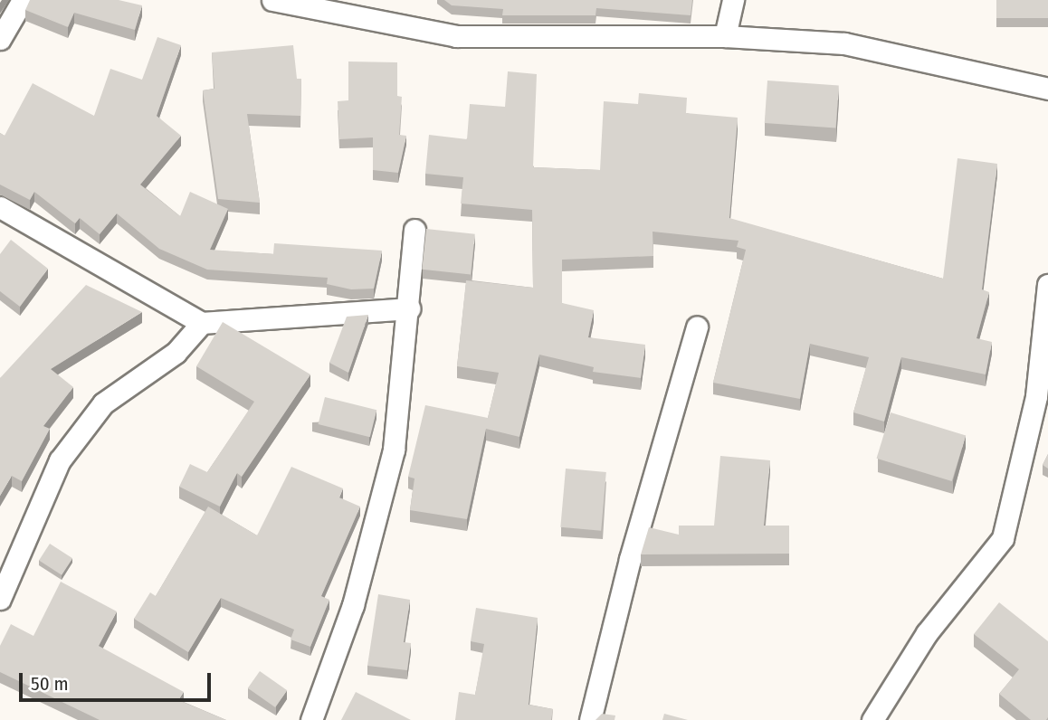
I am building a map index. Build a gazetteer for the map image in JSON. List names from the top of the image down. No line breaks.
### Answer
{"scale_bar":"50 m"}
